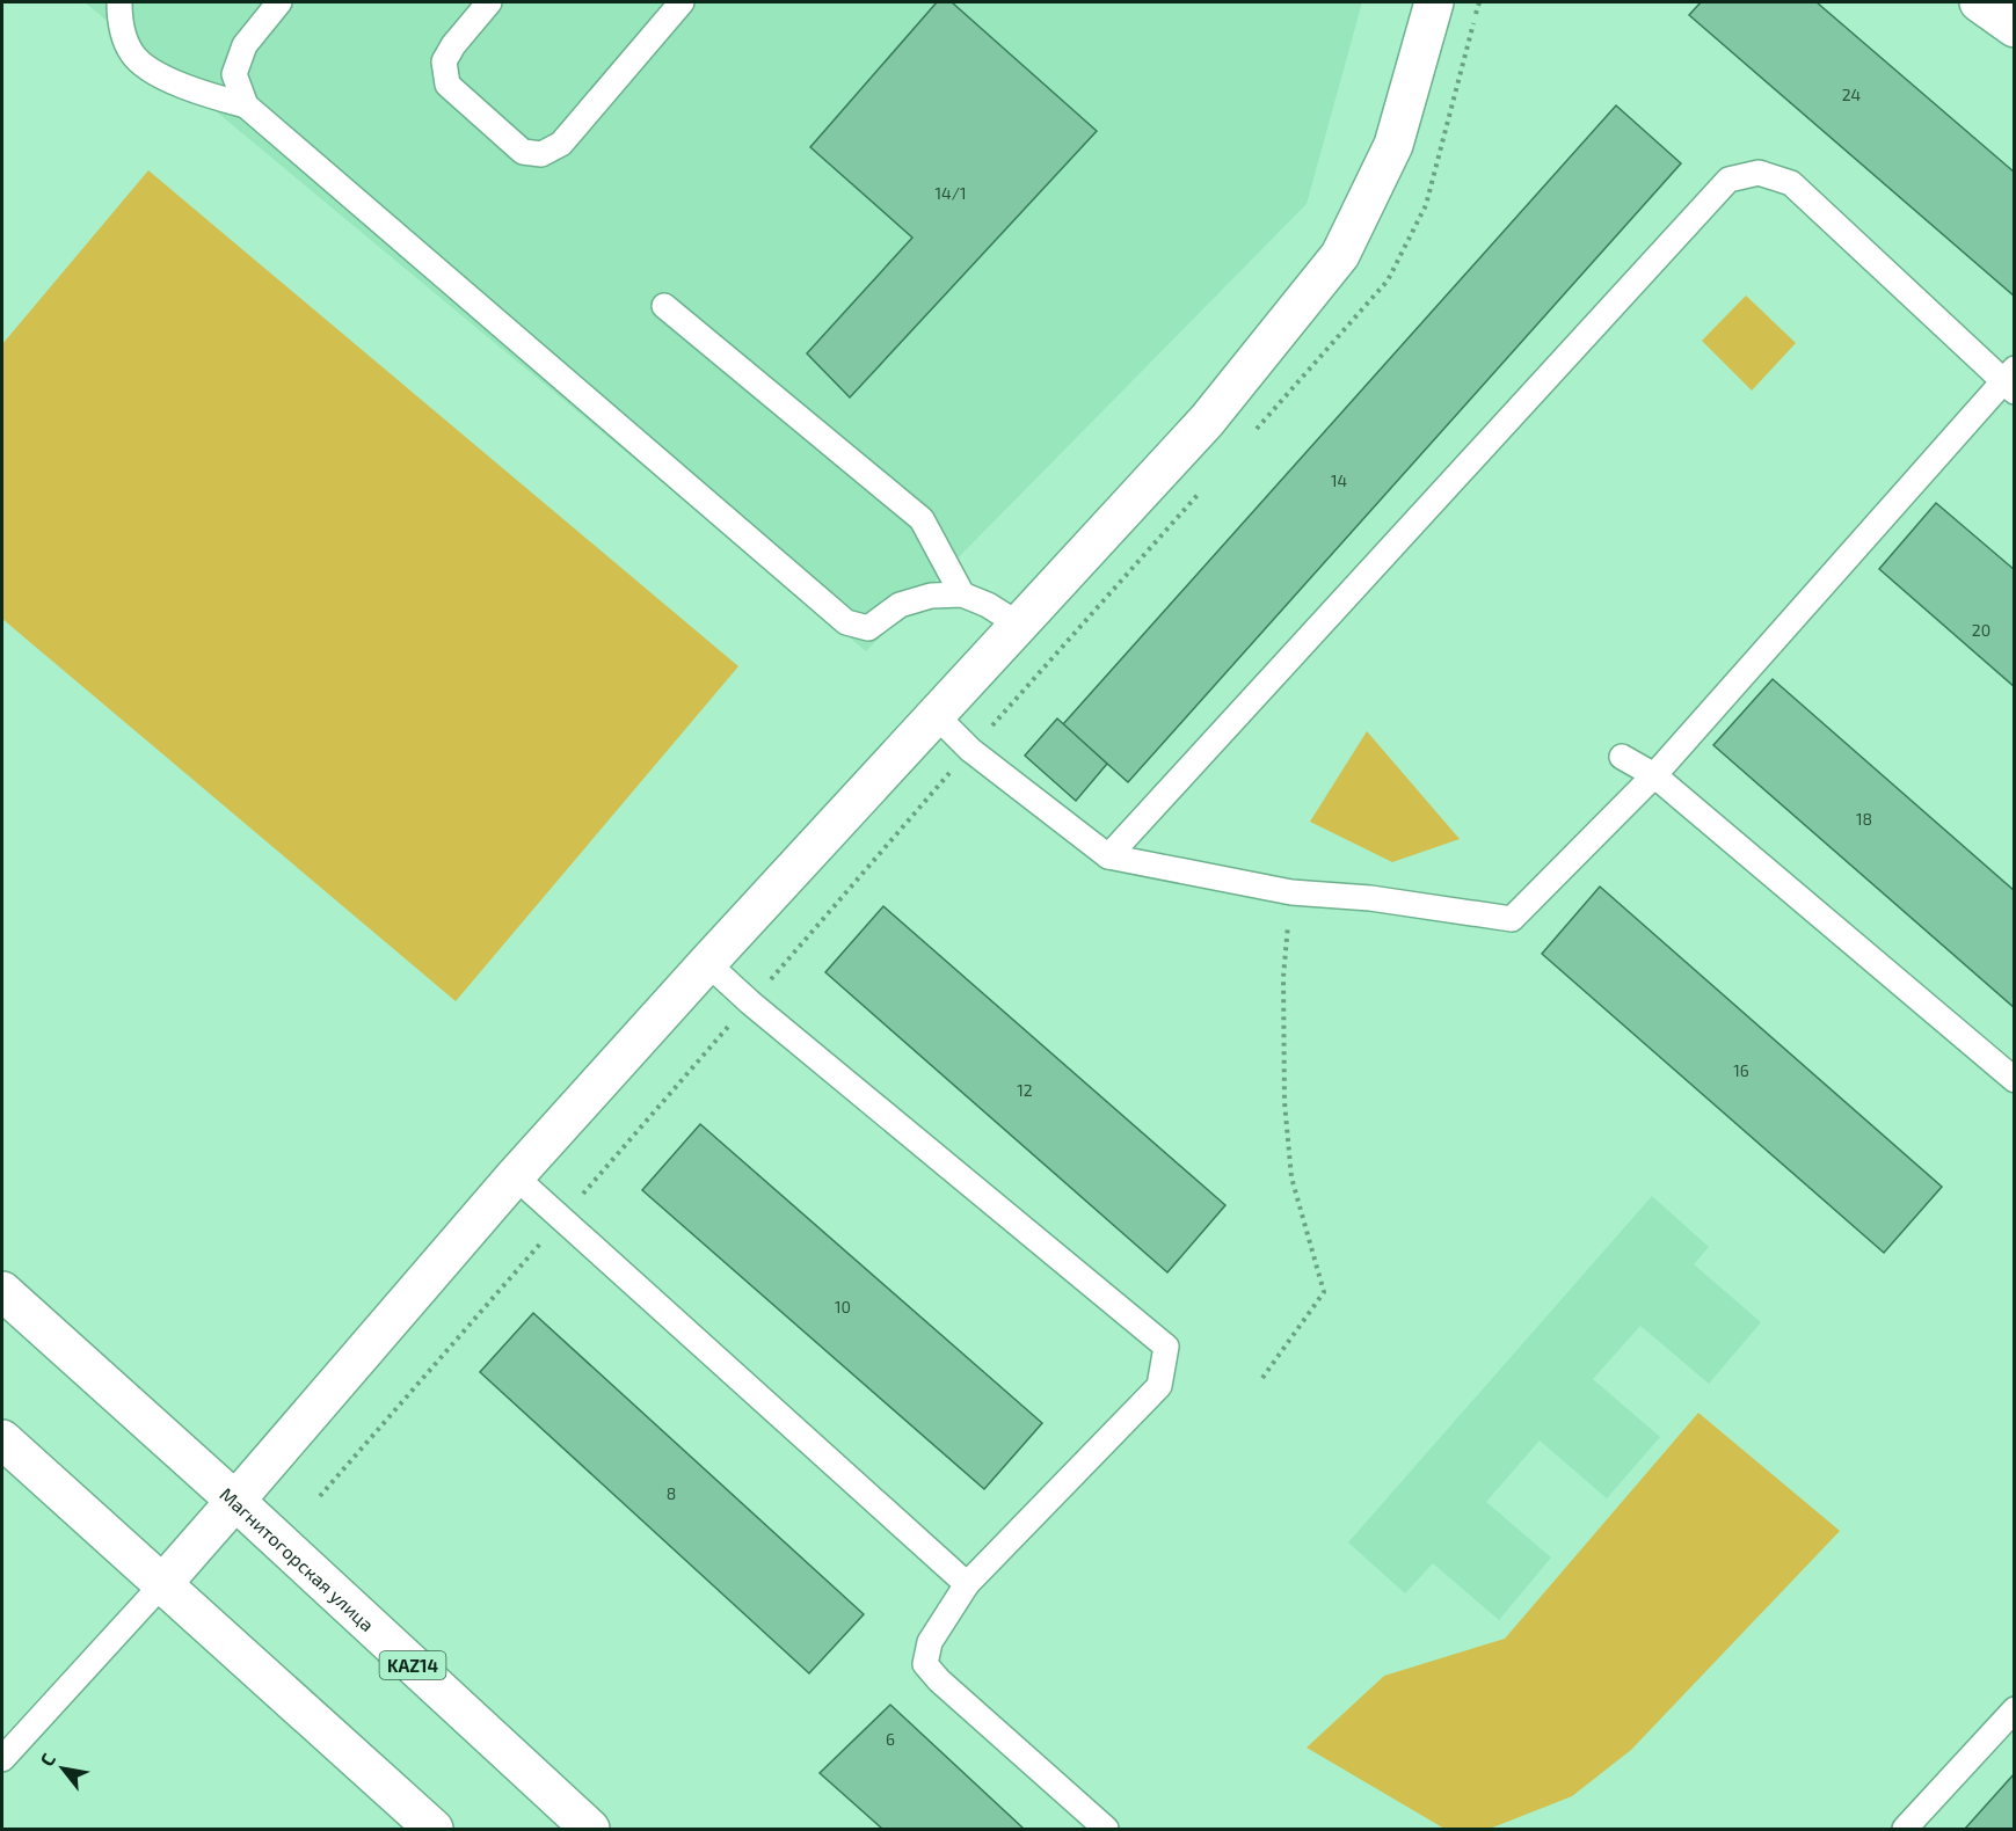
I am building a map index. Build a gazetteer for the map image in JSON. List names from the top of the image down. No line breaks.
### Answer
{"streets":{"street":["Магнитогорская улица","KAZ14"]},"house_numbers":["24","14/1","14","20","18","16","12","10","8","6"],"north":"top left"}
